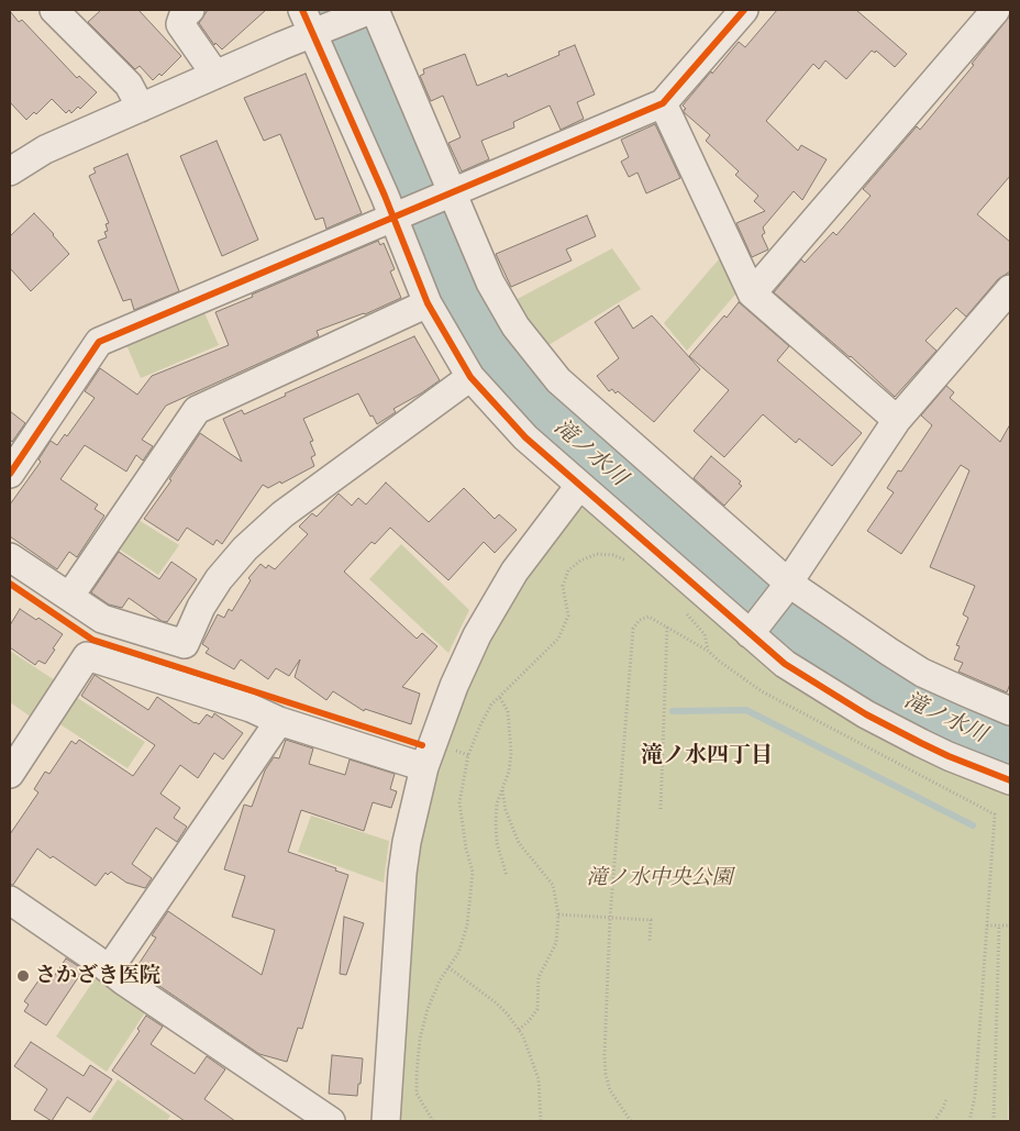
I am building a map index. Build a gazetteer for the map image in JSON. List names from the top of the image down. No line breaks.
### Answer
{"districts":["滝ノ水四丁目"],"water":["滝ノ水川"],"parks":["滝ノ水中央公園"],"places":["さかざき医院"]}
